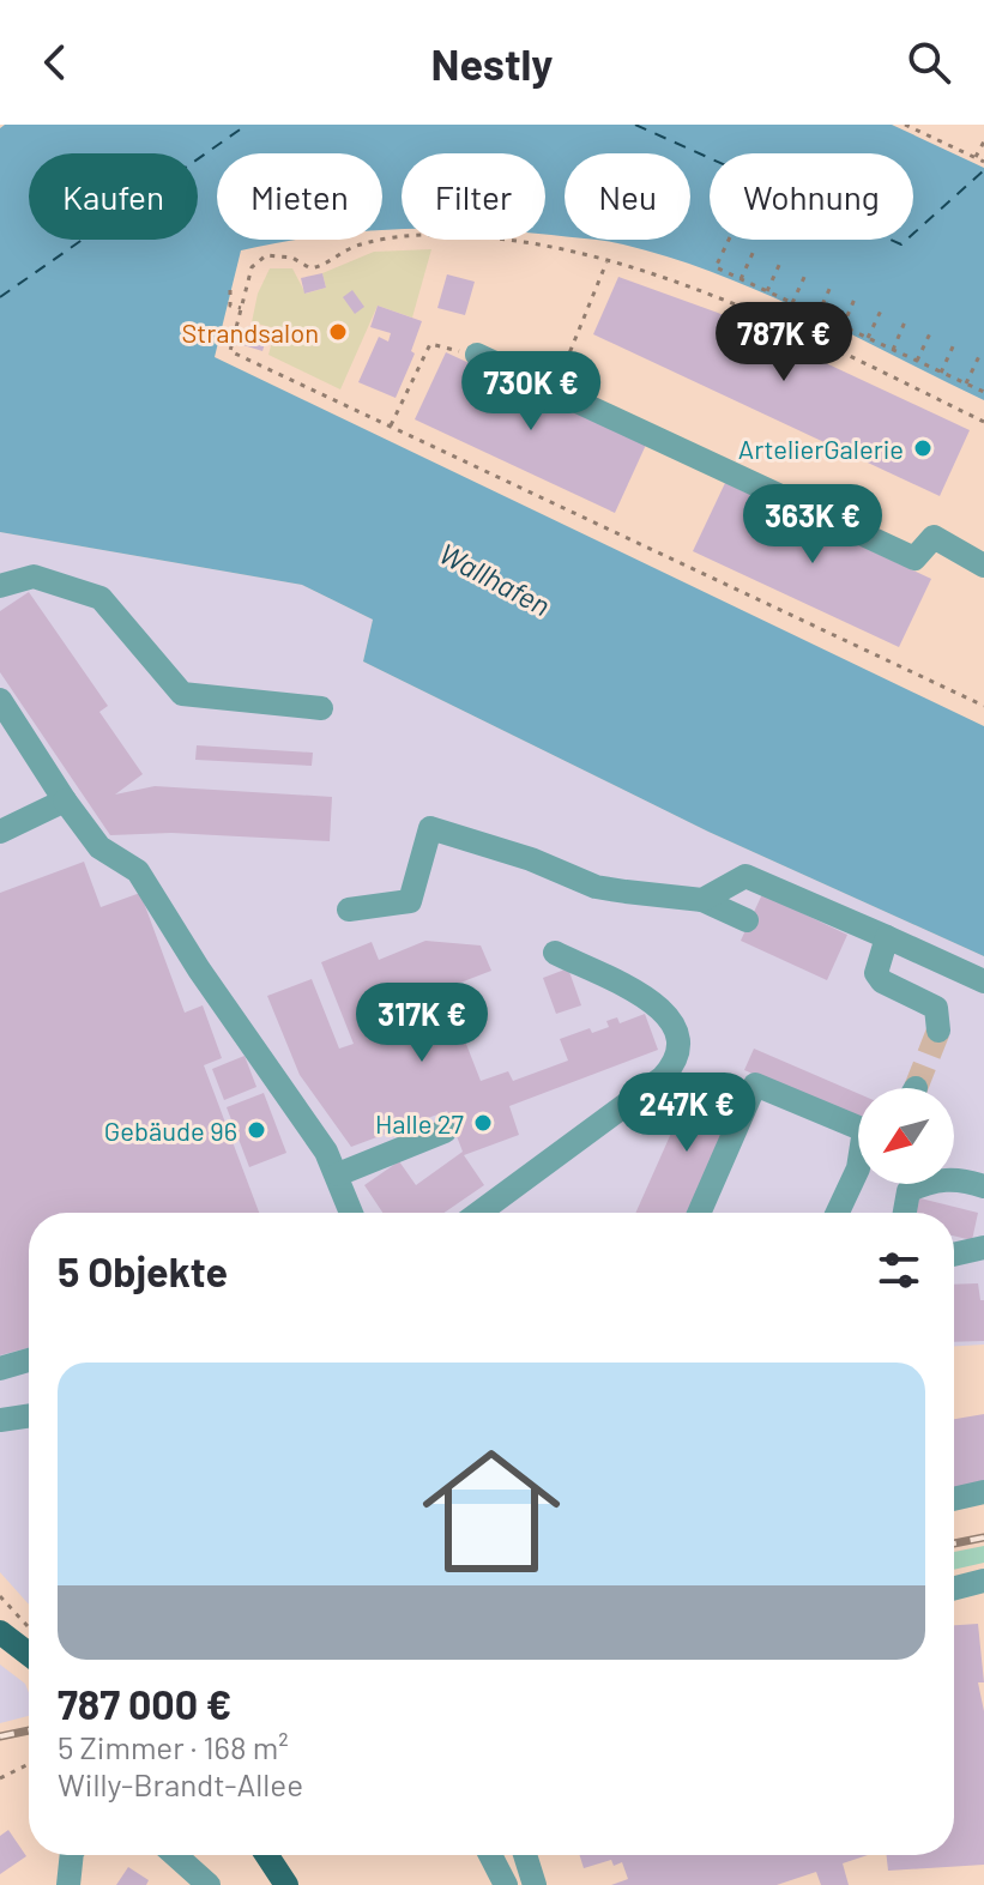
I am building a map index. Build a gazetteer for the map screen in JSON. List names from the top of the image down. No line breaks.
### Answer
{"water":["Wallhafen"],"places":["Strandsalon","ArtelierGalerie","Halle 27","Gebäude 96"],"north":"bottom left","page":{"header":"Nestly","chip":["Kaufen","Mieten","Filter","Neu","Wohnung"],"price":["787K €","730K €","363K €","317K €","247K €"],"heading":"5 Objekte","list":[{"name":"787 000 €","note":"5 Zimmer · 168 m² · Willy-Brandt-Allee"}]}}
